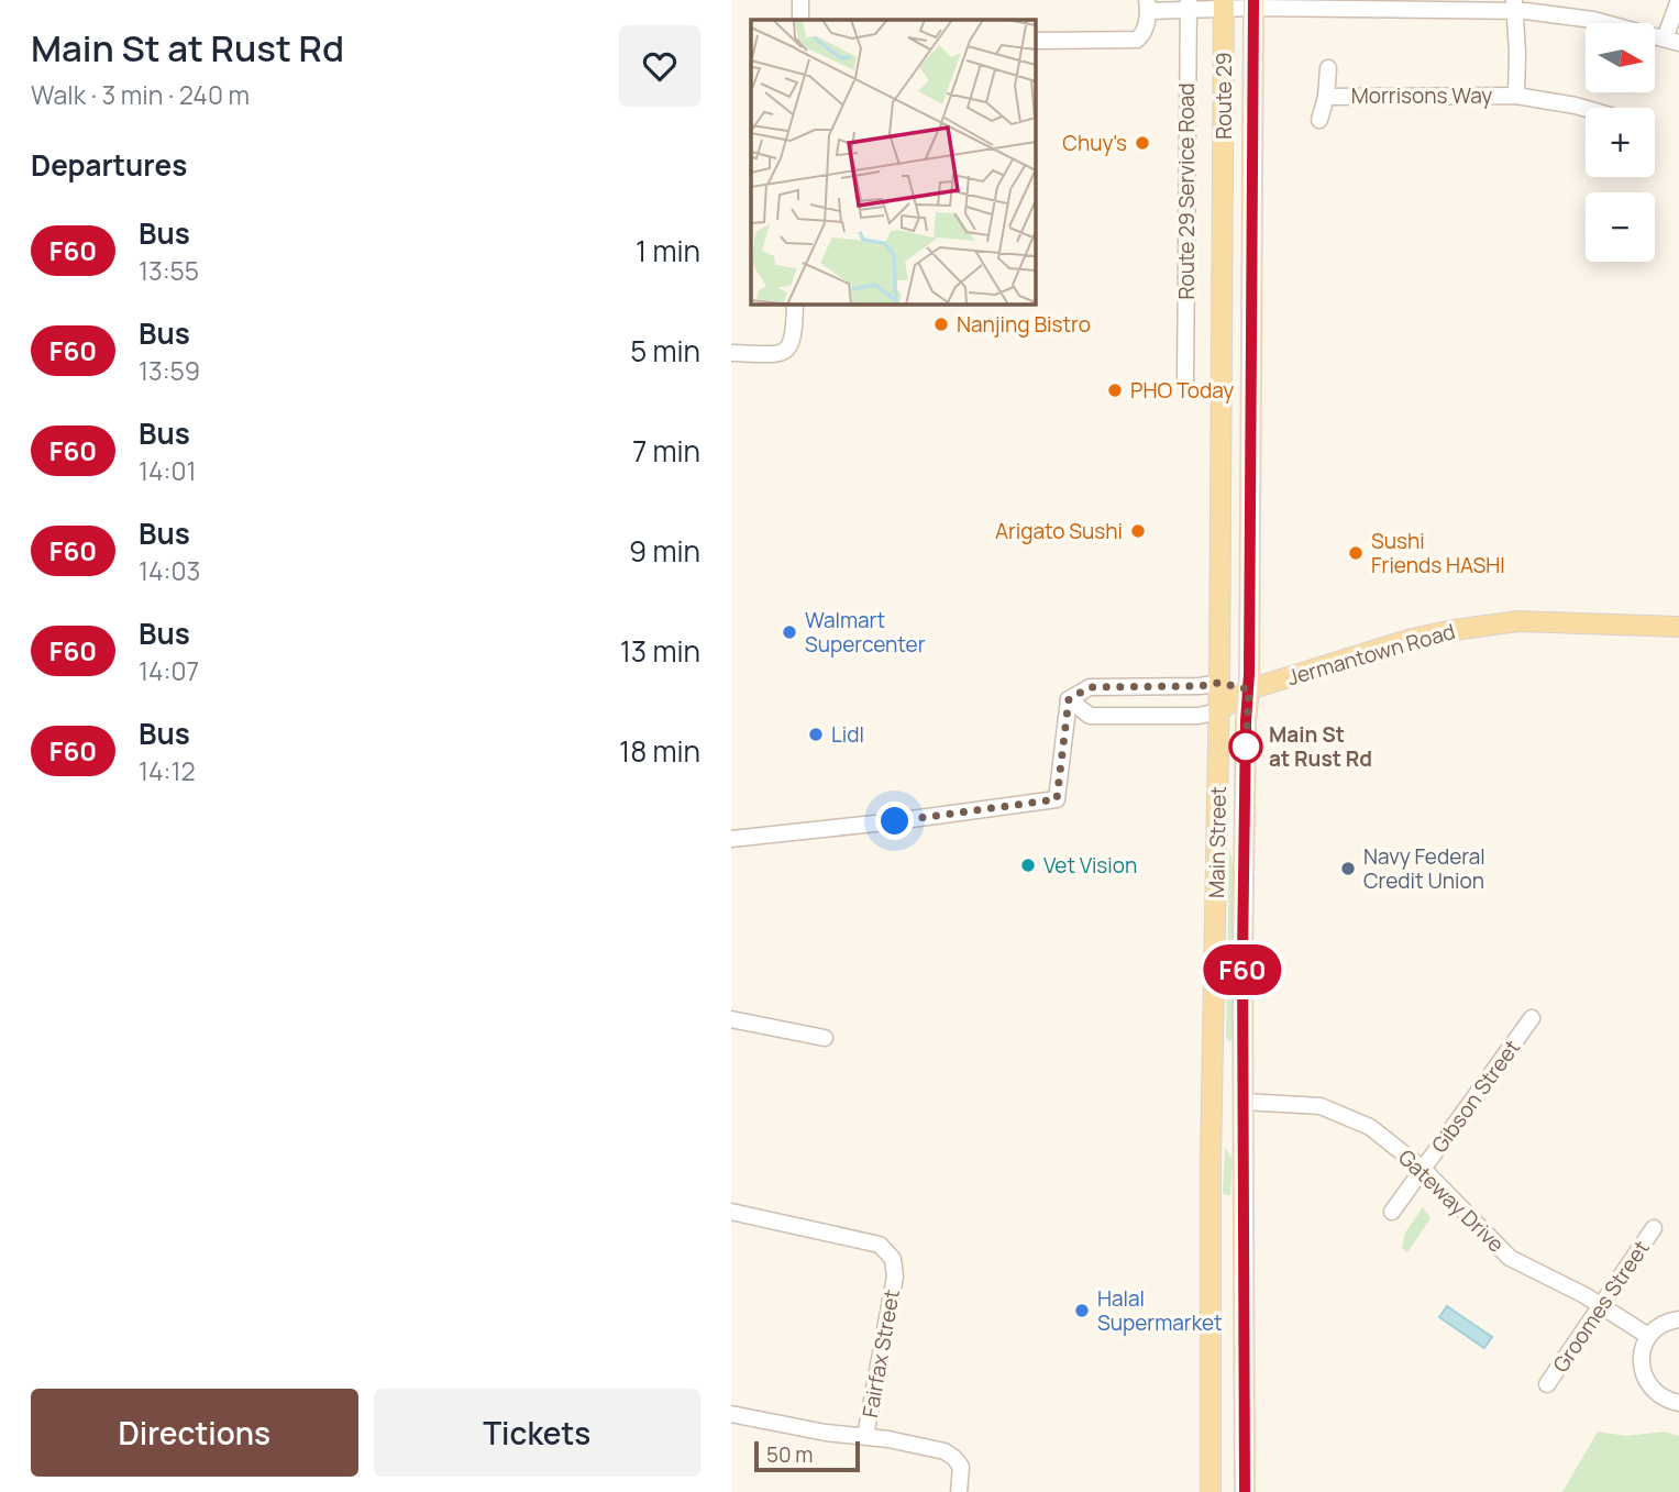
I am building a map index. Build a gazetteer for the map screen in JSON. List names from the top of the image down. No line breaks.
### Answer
{"streets":{"main road":["Route 29","Jermantown Road","Main Street"],"street":["Morrisons Way","Route 29 Service Road","Gibson Street","Gateway Drive","Groomes Street","Fairfax Street"]},"crossings":[["Route 29","Main Street"],["Jermantown Road","Main Street"],["Main Street","Gateway Drive"],["Gibson Street","Gateway Drive"],["Gateway Drive","Groomes Street"]],"places":["Chuy's","Nanjing Bistro","PHO Today","Arigato Sushi","Sushi Friends HASHI","Walmart Supercenter","Lidl","Main St at Rust Rd","Vet Vision","Navy Federal Credit Union","Halal Supermarket"],"lines":["bus line F60"],"scale_bar":"50 m","north":"right","page":{"heading":[["Main St at Rust Rd","Walk · 3 min · 240 m"],"Departures"],"on_map":"F60","map_buttons":["+","−"],"list":[{"mark":"F60","name":"Bus","note":"13:55","value":"1 min"},{"mark":"F60","name":"Bus","note":"13:59","value":"5 min"},{"mark":"F60","name":"Bus","note":"14:01","value":"7 min"},{"mark":"F60","name":"Bus","note":"14:03","value":"9 min"},{"mark":"F60","name":"Bus","note":"14:07","value":"13 min"},{"mark":"F60","name":"Bus","note":"14:12","value":"18 min"}],"buttons":["Directions","Tickets"],"scale":"50 m"}}
